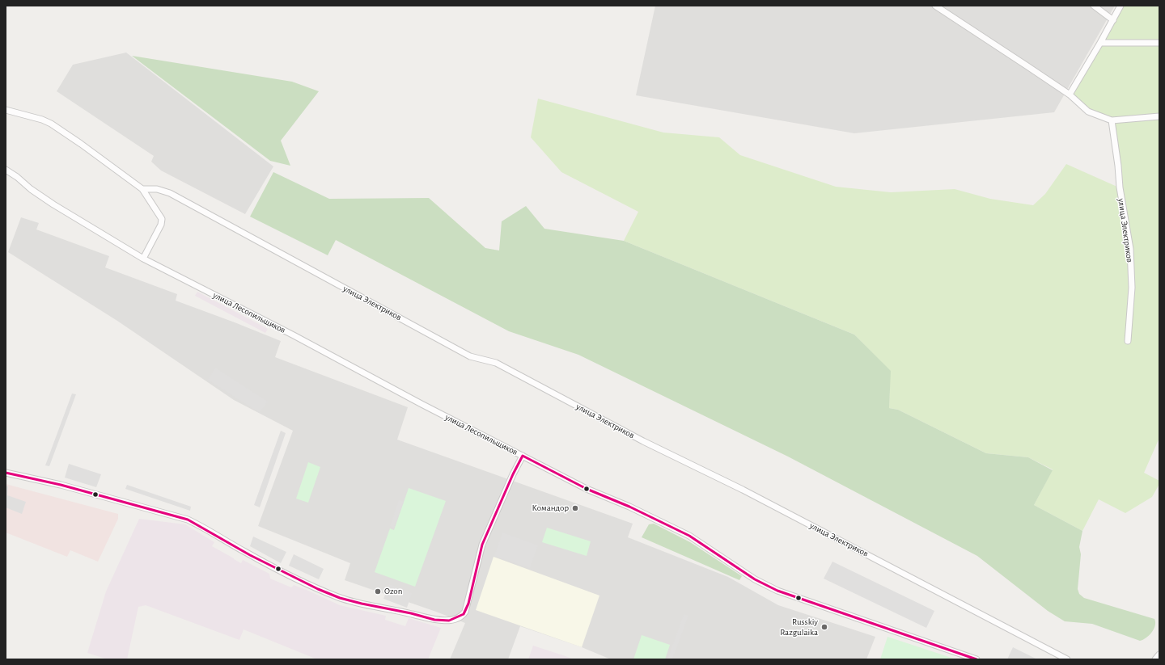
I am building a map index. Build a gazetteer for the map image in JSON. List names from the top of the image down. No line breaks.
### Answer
{"streets":{"street":["улица Электриков","улица Лесопильщиков"]},"places":["Командор","Ozon","Russkiy Razgulaika"]}
